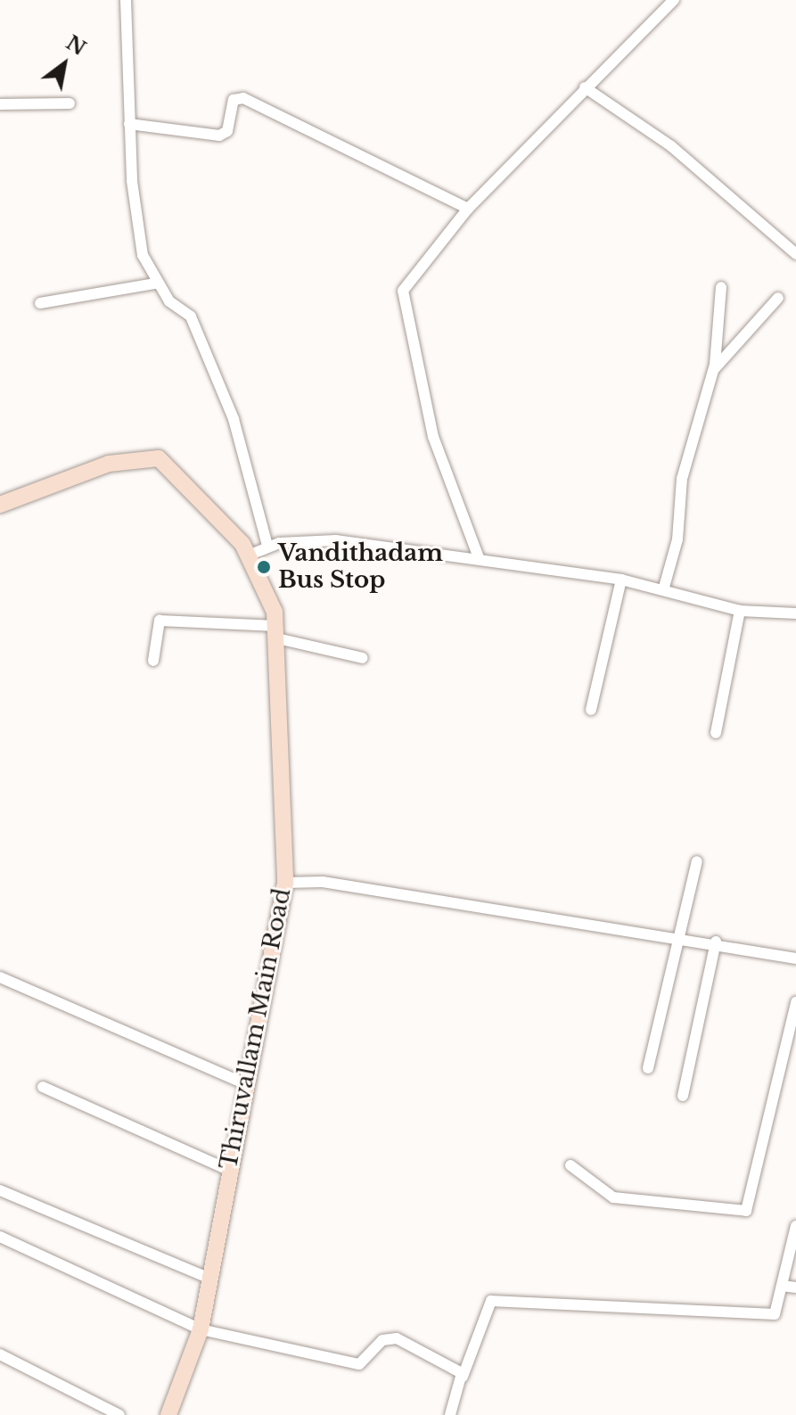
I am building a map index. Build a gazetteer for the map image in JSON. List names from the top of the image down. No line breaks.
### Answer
{"streets":{"main road":["Thiruvallam Main Road"]},"places":["Vandithadam Bus Stop"],"north":"top right"}
